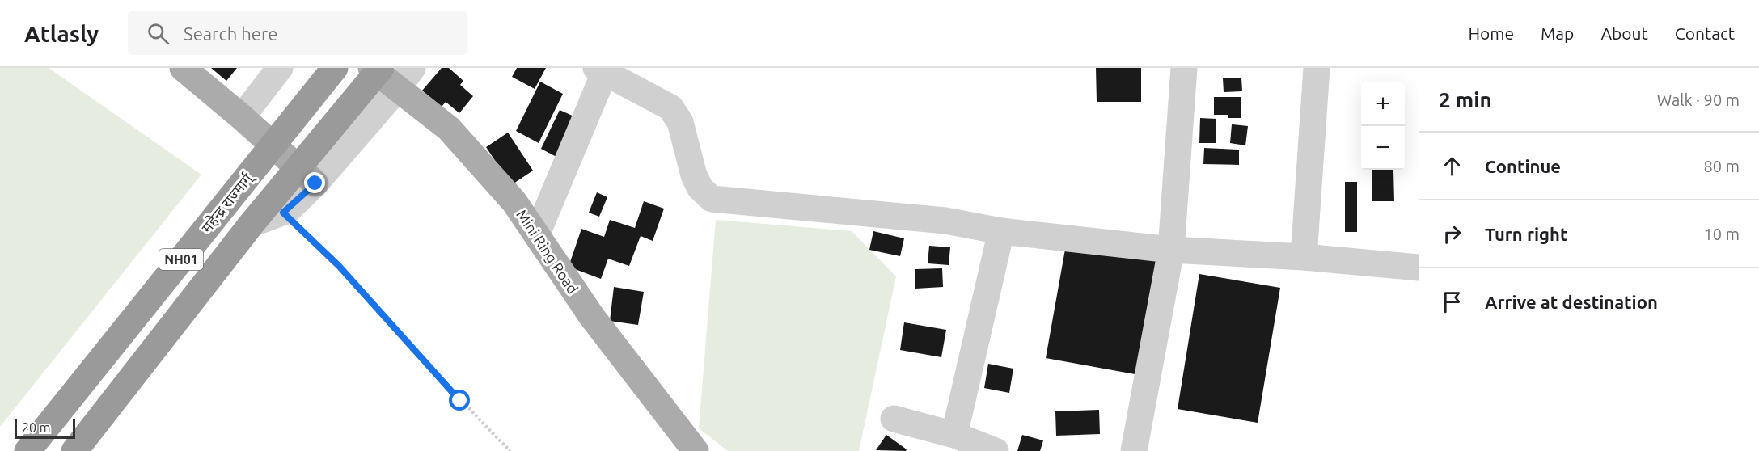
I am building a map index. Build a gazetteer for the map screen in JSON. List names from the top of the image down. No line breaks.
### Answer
{"streets":{"highway":["महेन्द्र राज्मार्ग्","NH01"],"main road":["Mini Ring Road"]},"crossings":[["Mini Ring Road","NH01"]],"scale_bar":"20 m","page":{"header":"Atlasly","search":"Search here","nav":["Home","Map","About","Contact"],"heading":["2 min","Walk · 90 m"],"map_buttons":["+","−"],"list":[["Continue","80 m"],["Turn right","10 m"],"Arrive at destination"],"scale":"20 m"}}
